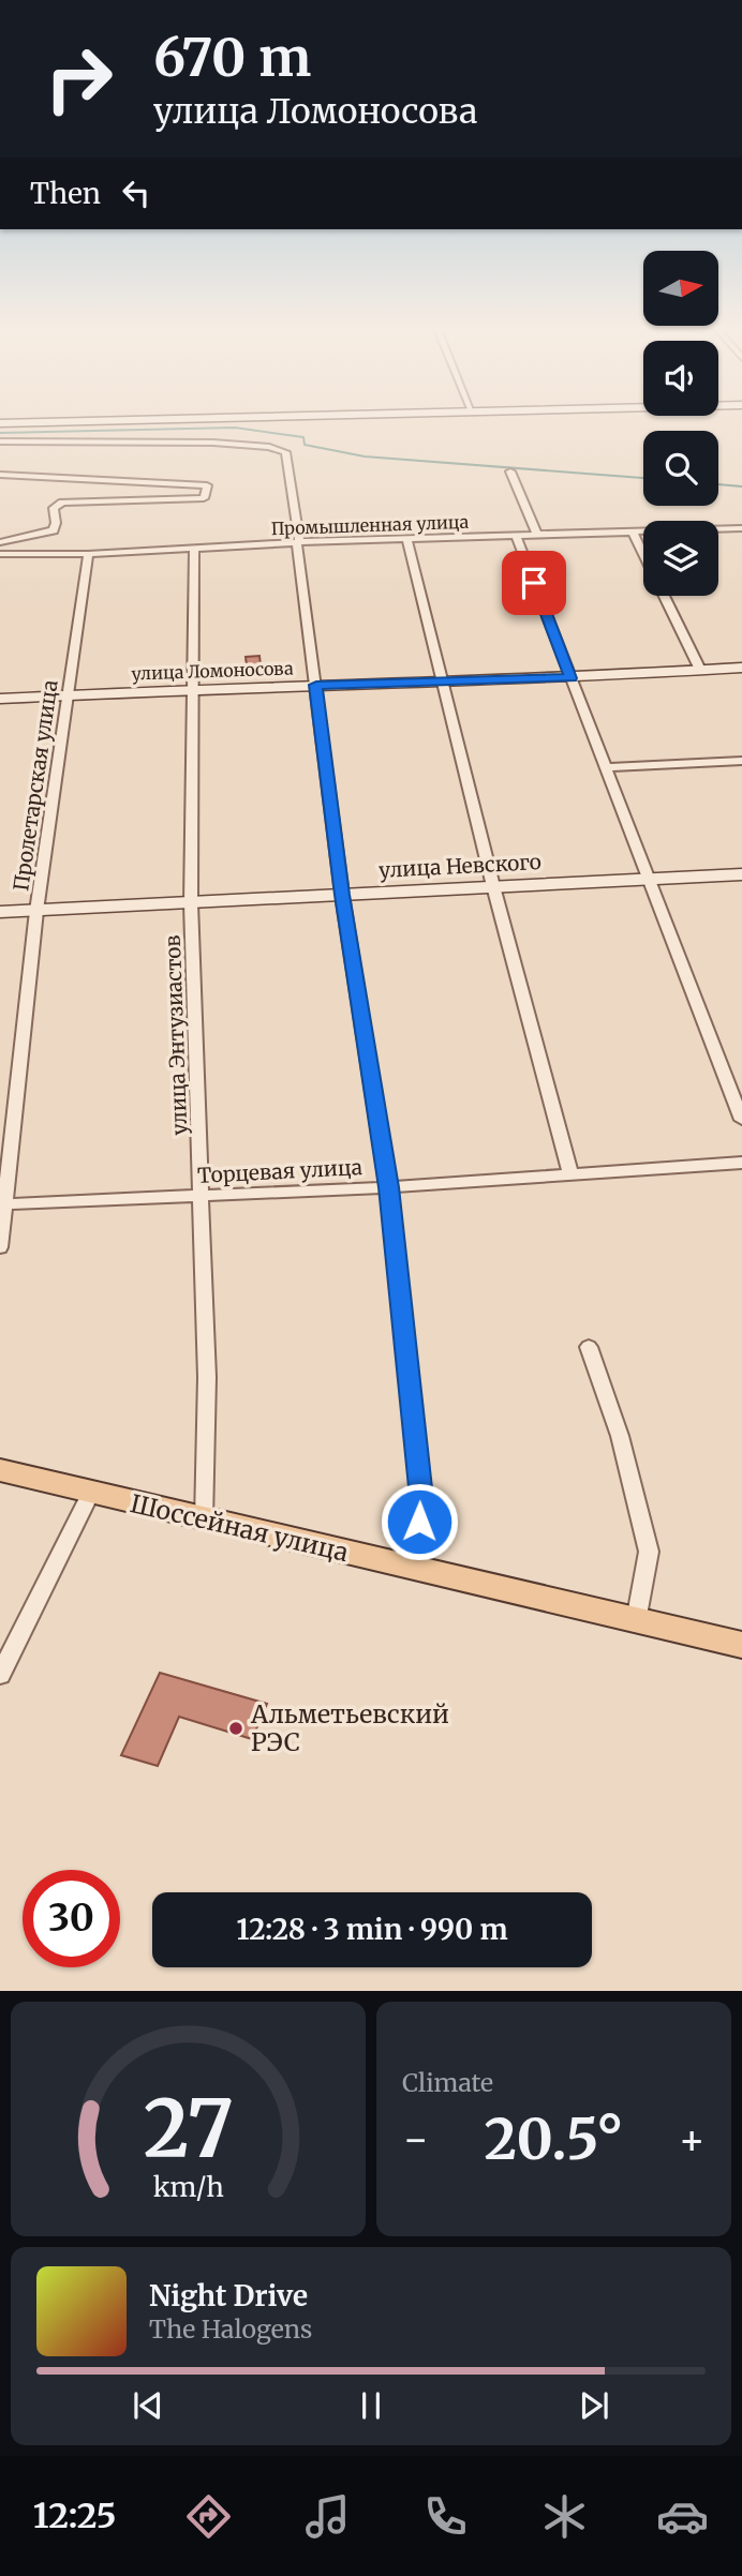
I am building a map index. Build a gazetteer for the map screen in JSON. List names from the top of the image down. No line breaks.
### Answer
{"streets":{"main road":["Шоссейная улица"],"street":["Промышленная улица","улица Ломоносова","Пролетарская улица","улица Невского","улица Энтузиастов","Торцевая улица"]},"crossings":[["Промышленная улица","Пролетарская улица"],["Промышленная улица","улица Энтузиастов"],["улица Ломоносова","Пролетарская улица"],["улица Ломоносова","улица Энтузиастов"],["Пролетарская улица","улица Невского"],["Пролетарская улица","Торцевая улица"],["улица Невского","улица Энтузиастов"],["улица Энтузиастов","Торцевая улица"],["улица Энтузиастов","Шоссейная улица"]],"places":["Альметьевский РЭС"],"north":"right","page":{"turn":["670 m","улица Ломоносова"],"then":"Then","limit":"30","trip":"12:28 · 3 min · 990 m","tile":"Climate","heat":["−","20.5°","+"],"song":["Night Drive","The Halogens"],"tabs":"12:25","gauge":["27","km/h"]}}
